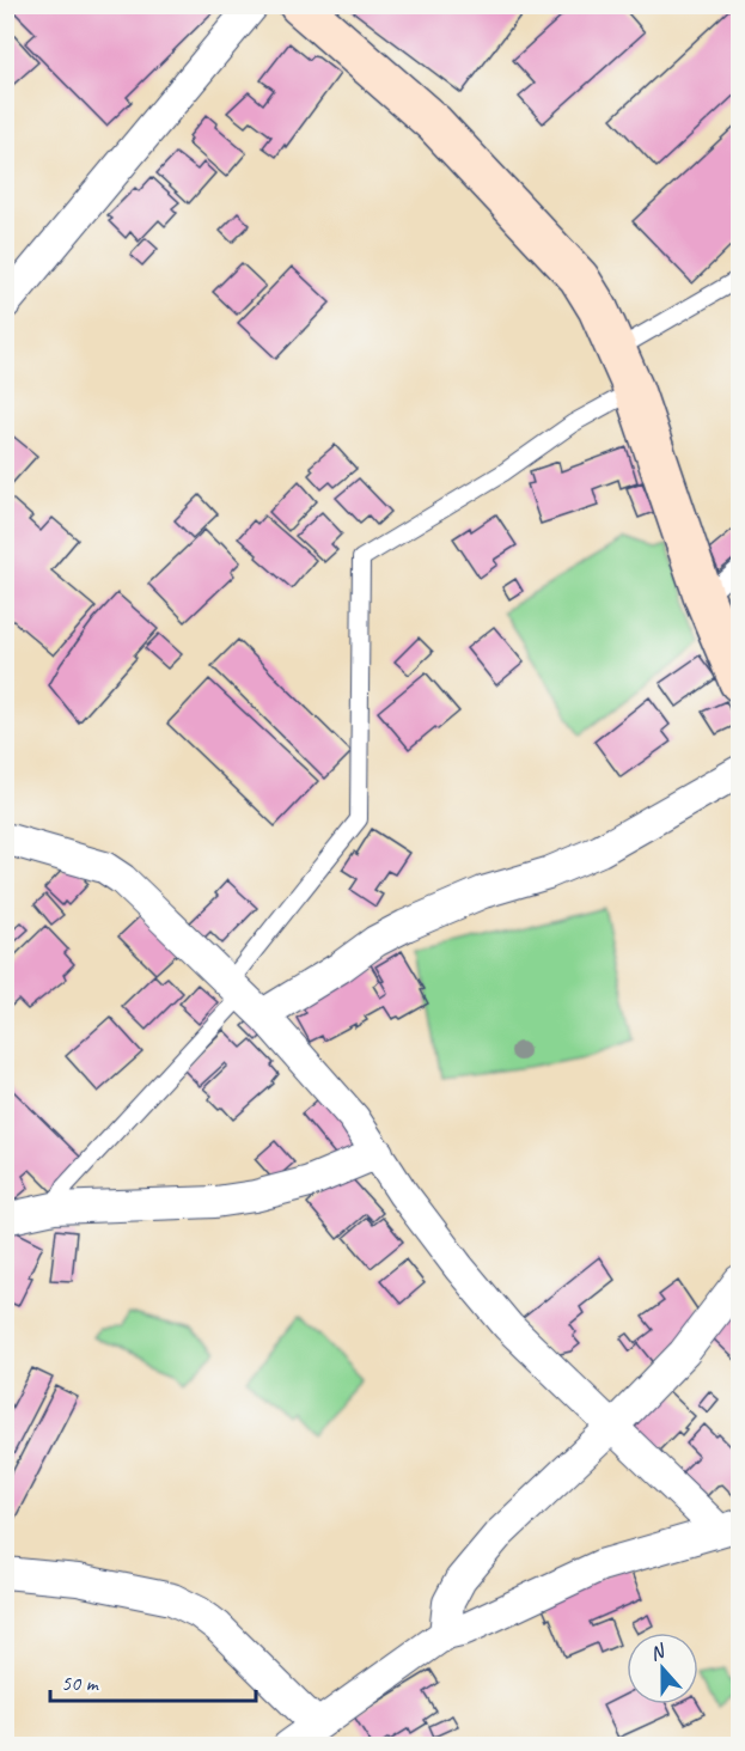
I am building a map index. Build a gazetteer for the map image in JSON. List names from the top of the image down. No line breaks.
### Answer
{"scale_bar":"50 m","north":"top"}
